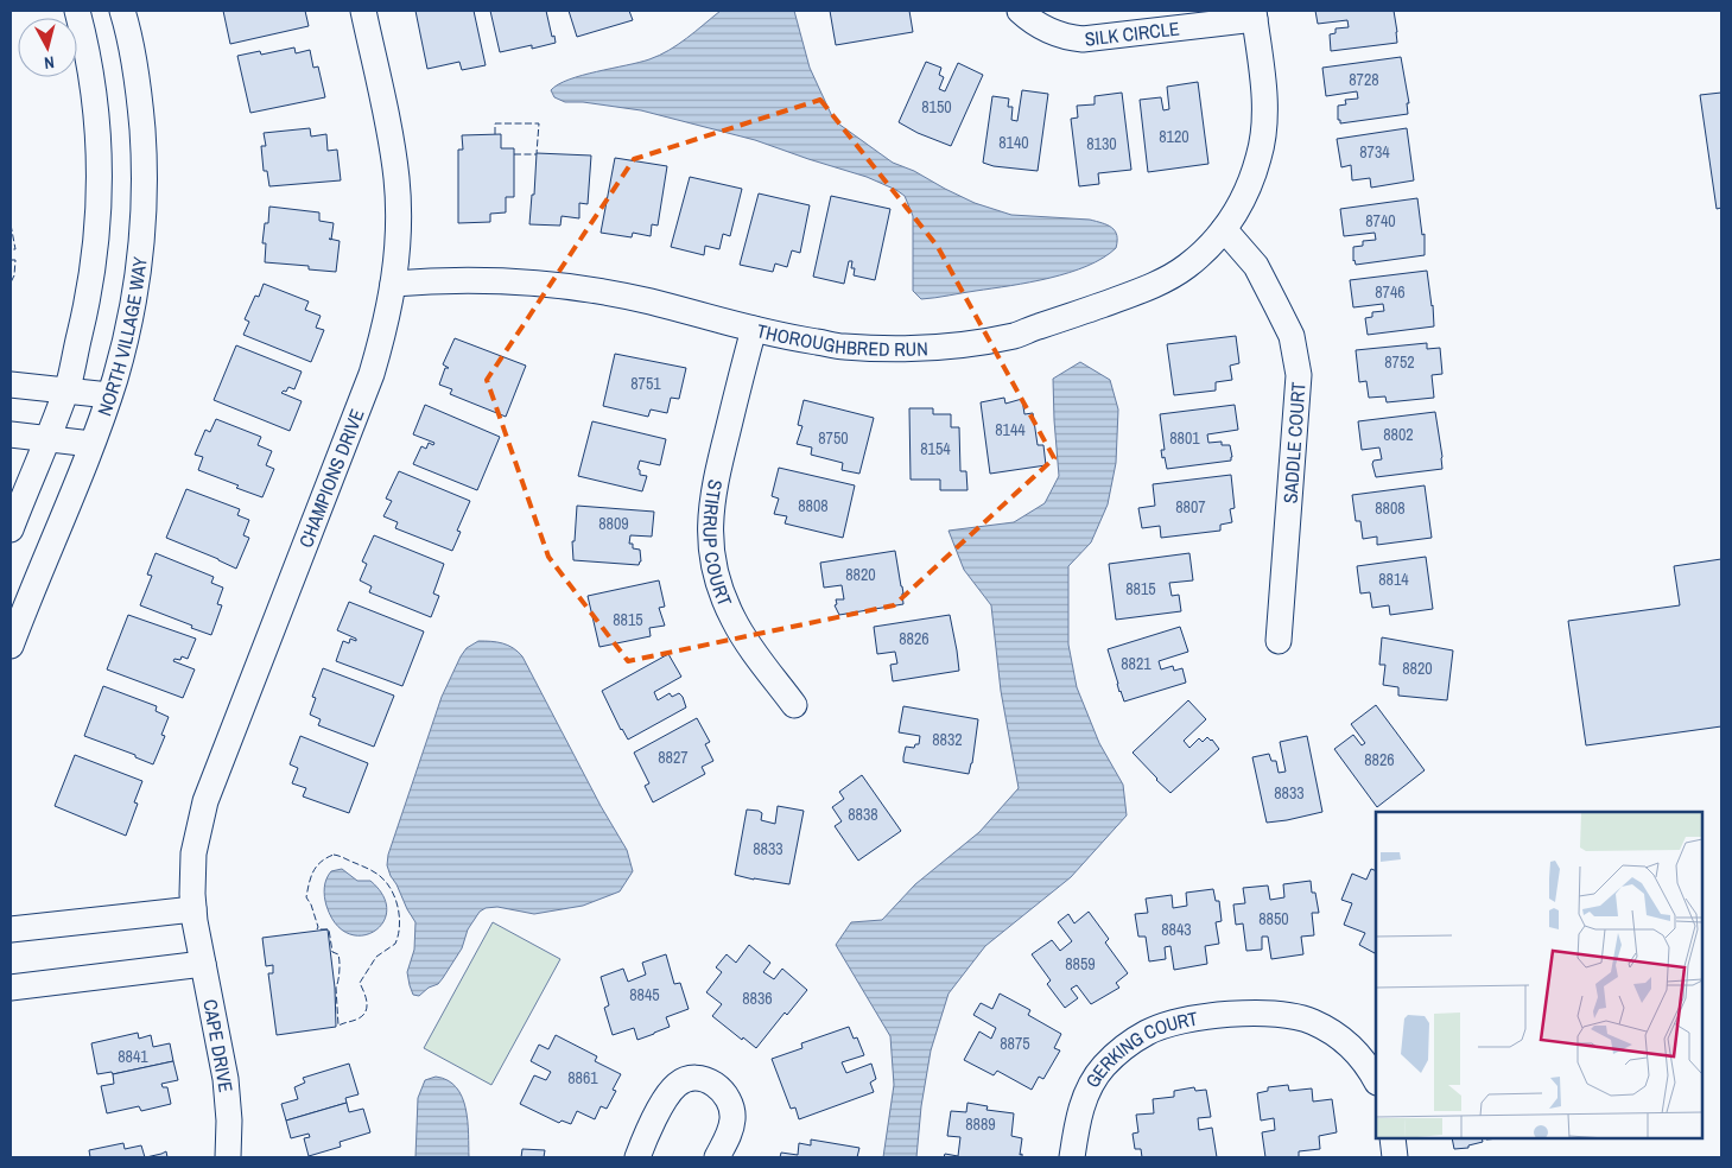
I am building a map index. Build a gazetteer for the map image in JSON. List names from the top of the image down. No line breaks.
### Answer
{"streets":{"street":["SILK CIRCLE","NORTH VILLAGE WAY","THOROUGHBRED RUN","SADDLE COURT","CHAMPIONS DRIVE","STIRRUP COURT","CAPE DRIVE","GERKING COURT"]},"crossings":[["SILK CIRCLE","THOROUGHBRED RUN"],["THOROUGHBRED RUN","SADDLE COURT"],["THOROUGHBRED RUN","CHAMPIONS DRIVE"],["THOROUGHBRED RUN","STIRRUP COURT"],["CHAMPIONS DRIVE","CAPE DRIVE"]],"house_numbers":["8728","8150","8120","8140","8130","8734","8740","8746","8752","8751","8144","8802","8750","8801","8154","8808","8807","8808","8809","8820","8814","8815","8815","8826","8821","8820","8832","8827","8826","8833","8838","8833","8850","8843","8859","8845","8836","8875","8841","8861","8889"],"north":"bottom"}
